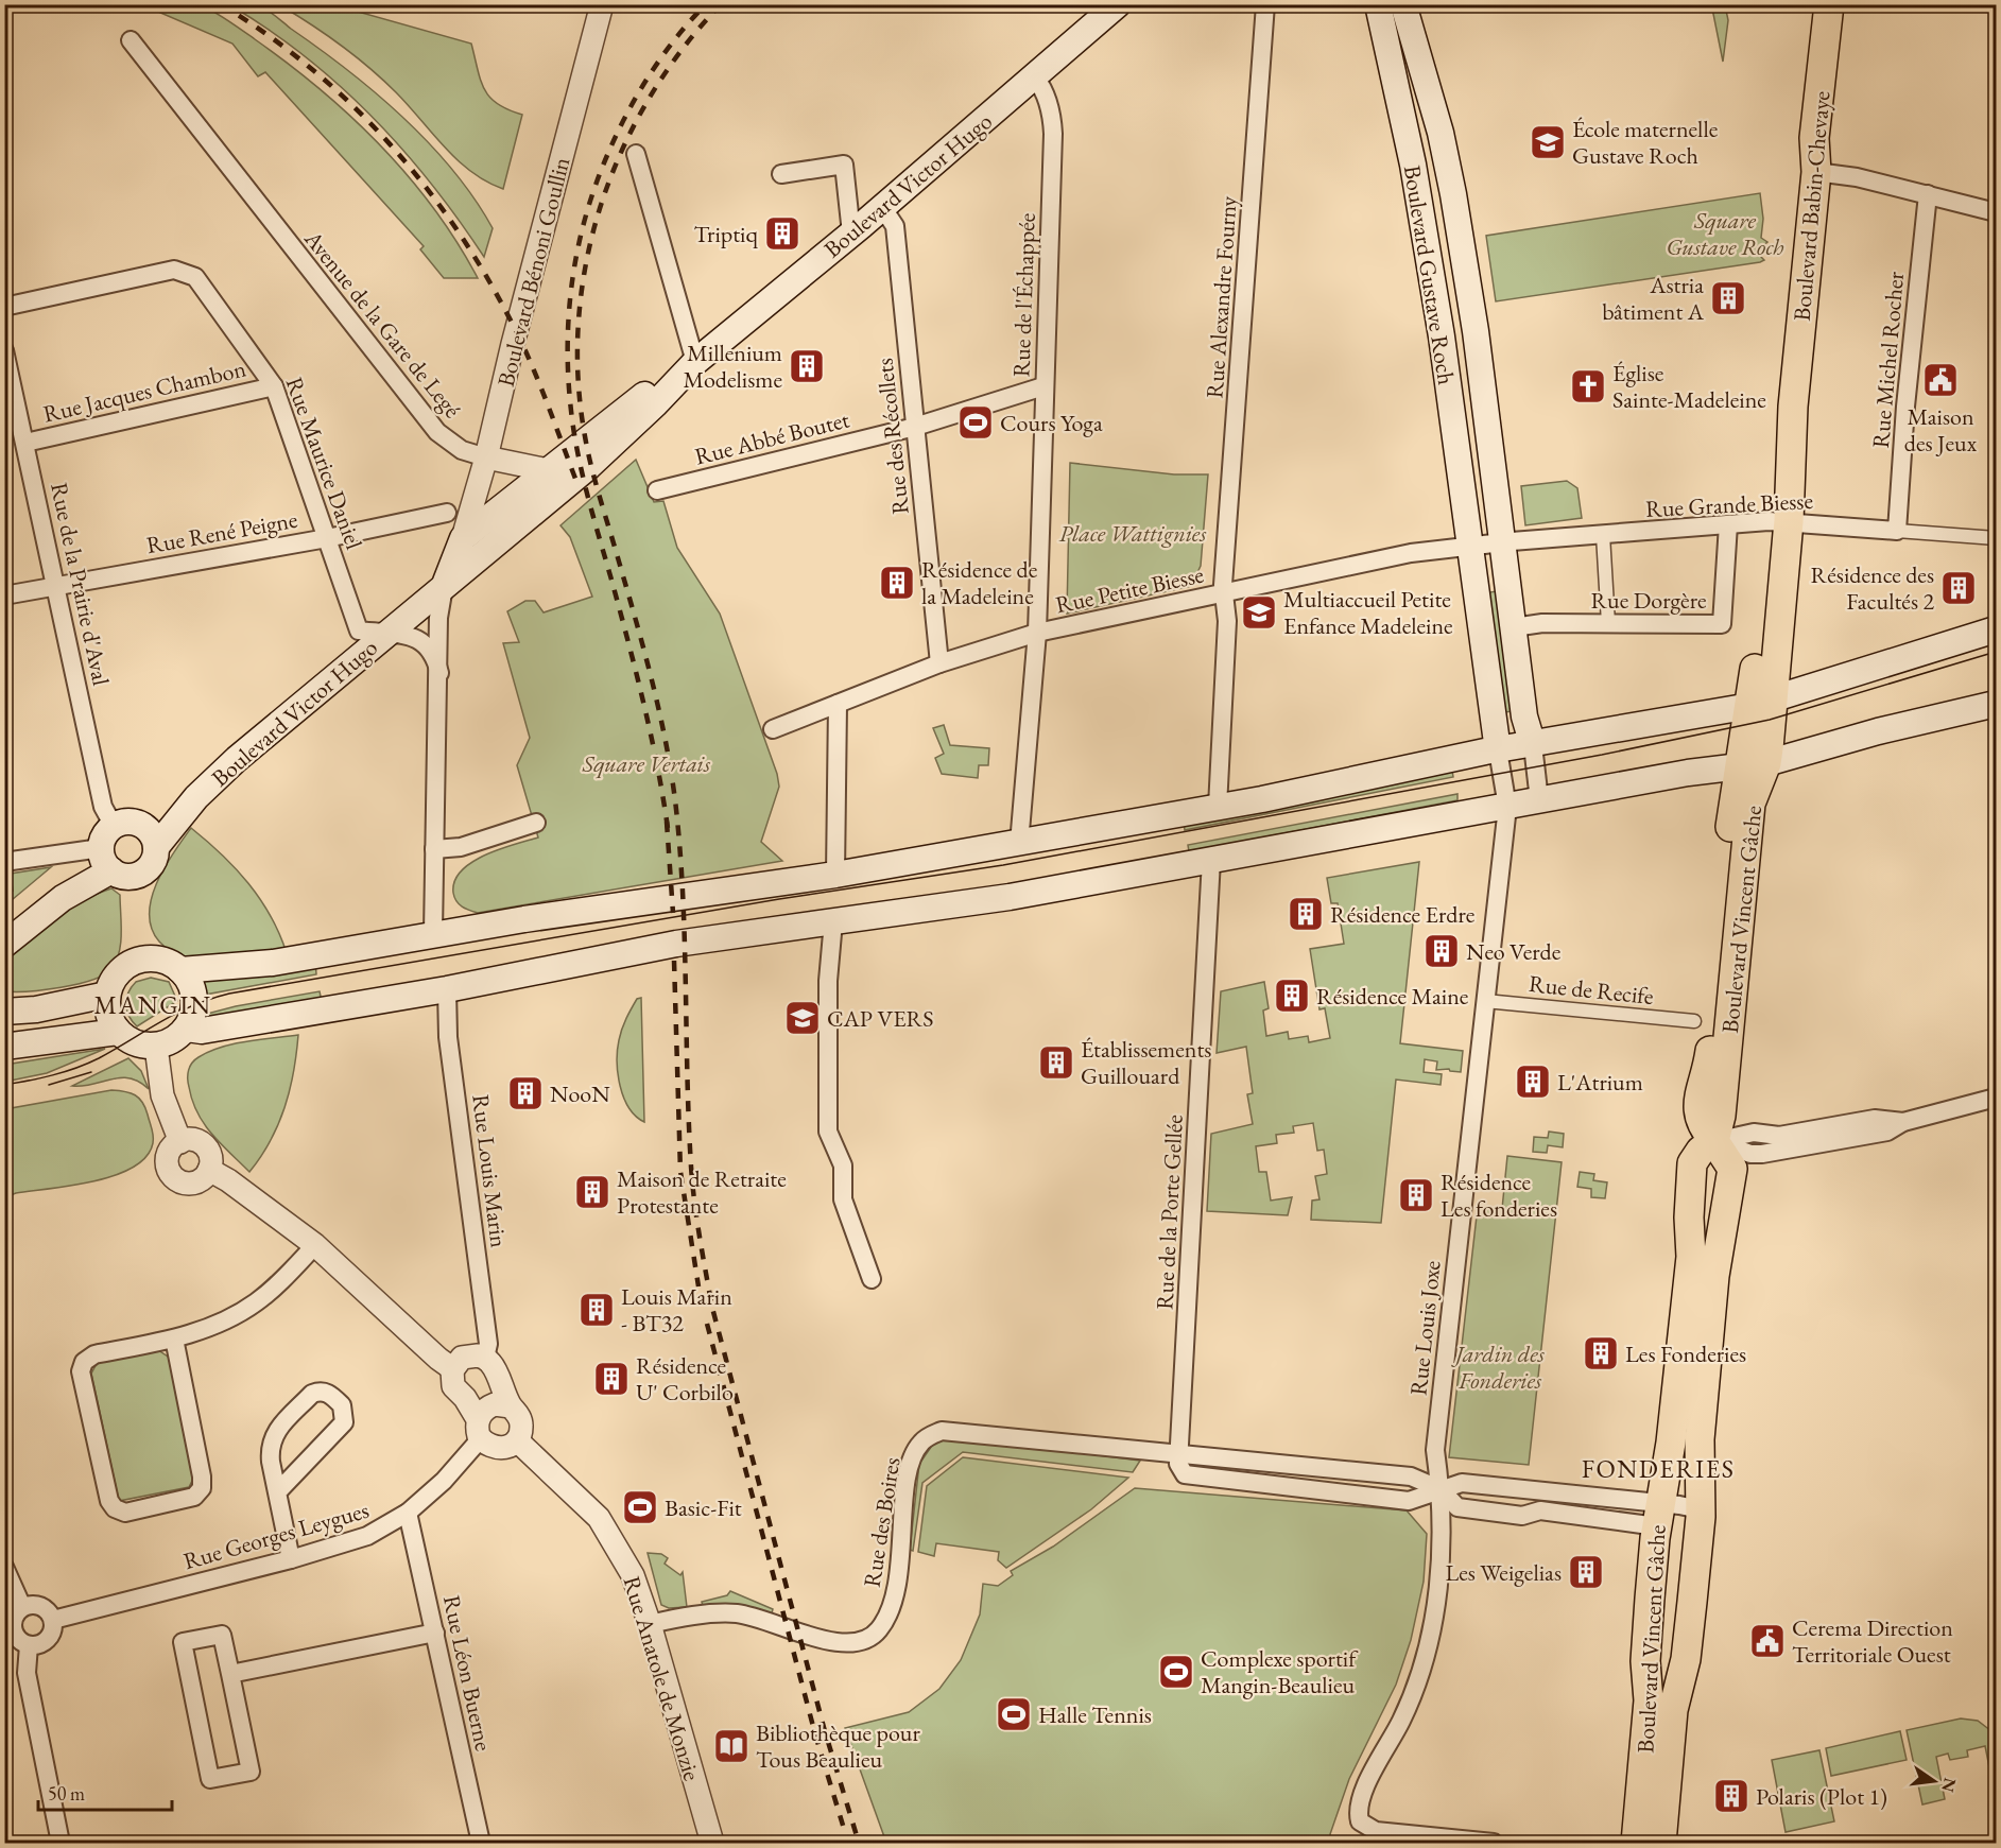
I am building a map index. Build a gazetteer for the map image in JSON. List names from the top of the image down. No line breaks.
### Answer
{"streets":{"main road":["Boulevard Victor Hugo","Boulevard Babin-Chevaye","Boulevard Gustave Roch","Boulevard Vincent Gâche"],"street":["Boulevard Bénoni Goullin","Rue de l'Échappée","Rue Alexandre Fourny","Avenue de la Gare de Legé","Rue Michel Rocher","Rue Jacques Chambon","Rue des Récollets","Rue Abbé Boutet","Rue Maurice Daniel","Rue Grande Biesse","Rue René Peigne","Rue de la Prairie d'Aval","Rue Petite Biesse","Rue Dorgère","Rue de Recife","Rue Louis Marin","Rue de la Porte Gellée","Rue Louis Joxe","Rue des Boires","Rue Georges Leygues","Rue Léon Buerne","Rue Anatole de Monzie"]},"crossings":[["Boulevard Victor Hugo","Boulevard Bénoni Goullin"],["Boulevard Victor Hugo","Rue de l'Échappée"],["Boulevard Victor Hugo","Rue des Récollets"],["Boulevard Victor Hugo","Rue Maurice Daniel"],["Boulevard Victor Hugo","Rue de la Prairie d'Aval"],["Boulevard Babin-Chevaye","Rue Grande Biesse"],["Boulevard Babin-Chevaye","Boulevard Vincent Gâche"],["Boulevard Bénoni Goullin","Avenue de la Gare de Legé"],["Boulevard Gustave Roch","Rue Grande Biesse"],["Boulevard Gustave Roch","Rue Petite Biesse"],["Boulevard Gustave Roch","Rue Dorgère"],["Boulevard Gustave Roch","Rue Louis Joxe"],["Rue de l'Échappée","Rue Abbé Boutet"],["Rue de l'Échappée","Rue Petite Biesse"],["Rue Alexandre Fourny","Rue Petite Biesse"],["Rue Michel Rocher","Rue Grande Biesse"],["Rue Jacques Chambon","Rue Maurice Daniel"],["Rue Jacques Chambon","Rue de la Prairie d'Aval"],["Rue des Récollets","Rue Abbé Boutet"],["Rue des Récollets","Rue Petite Biesse"],["Rue Maurice Daniel","Rue René Peigne"],["Rue Grande Biesse","Rue Dorgère"],["Rue René Peigne","Rue de la Prairie d'Aval"],["Rue de Recife","Rue Louis Joxe"],["Rue de la Porte Gellée","Rue des Boires"],["Rue des Boires","Rue Anatole de Monzie"],["Rue Georges Leygues","Rue Léon Buerne"],["Rue Georges Leygues","Rue Anatole de Monzie"]],"districts":["MANGIN","FONDERIES"],"parks":["Square Gustave Roch","Place Wattignies","Square Vertais","Jardin des Fonderies"],"places":{"school or university":["École maternelle Gustave Roch","Multiaccueil Petite Enfance Madeleine","CAP VERS"],"building":["Triptiq","Astria bâtiment A","Millenium Modelisme","Résidence de la Madeleine","Résidence des Facultés 2","Résidence Erdre","Neo Verde","Résidence Maine","Établissements Guillouard","L'Atrium","NooN","Maison de Retraite Protestante","Résidence Les fonderies","Louis Marin - BT32","Les Fonderies","Résidence U' Corbilo","Les Weigelias","Polaris (Plot 1)"],"public building":["Maison des Jeux","Cerema Direction Territoriale Ouest"],"church":["Église Sainte-Madeleine"],"sports":["Cours Yoga","Basic-Fit","Complexe sportif Mangin-Beaulieu","Halle Tennis"],"library":["Bibliothèque pour Tous Beaulieu"]},"scale_bar":"50 m","north":"right"}
